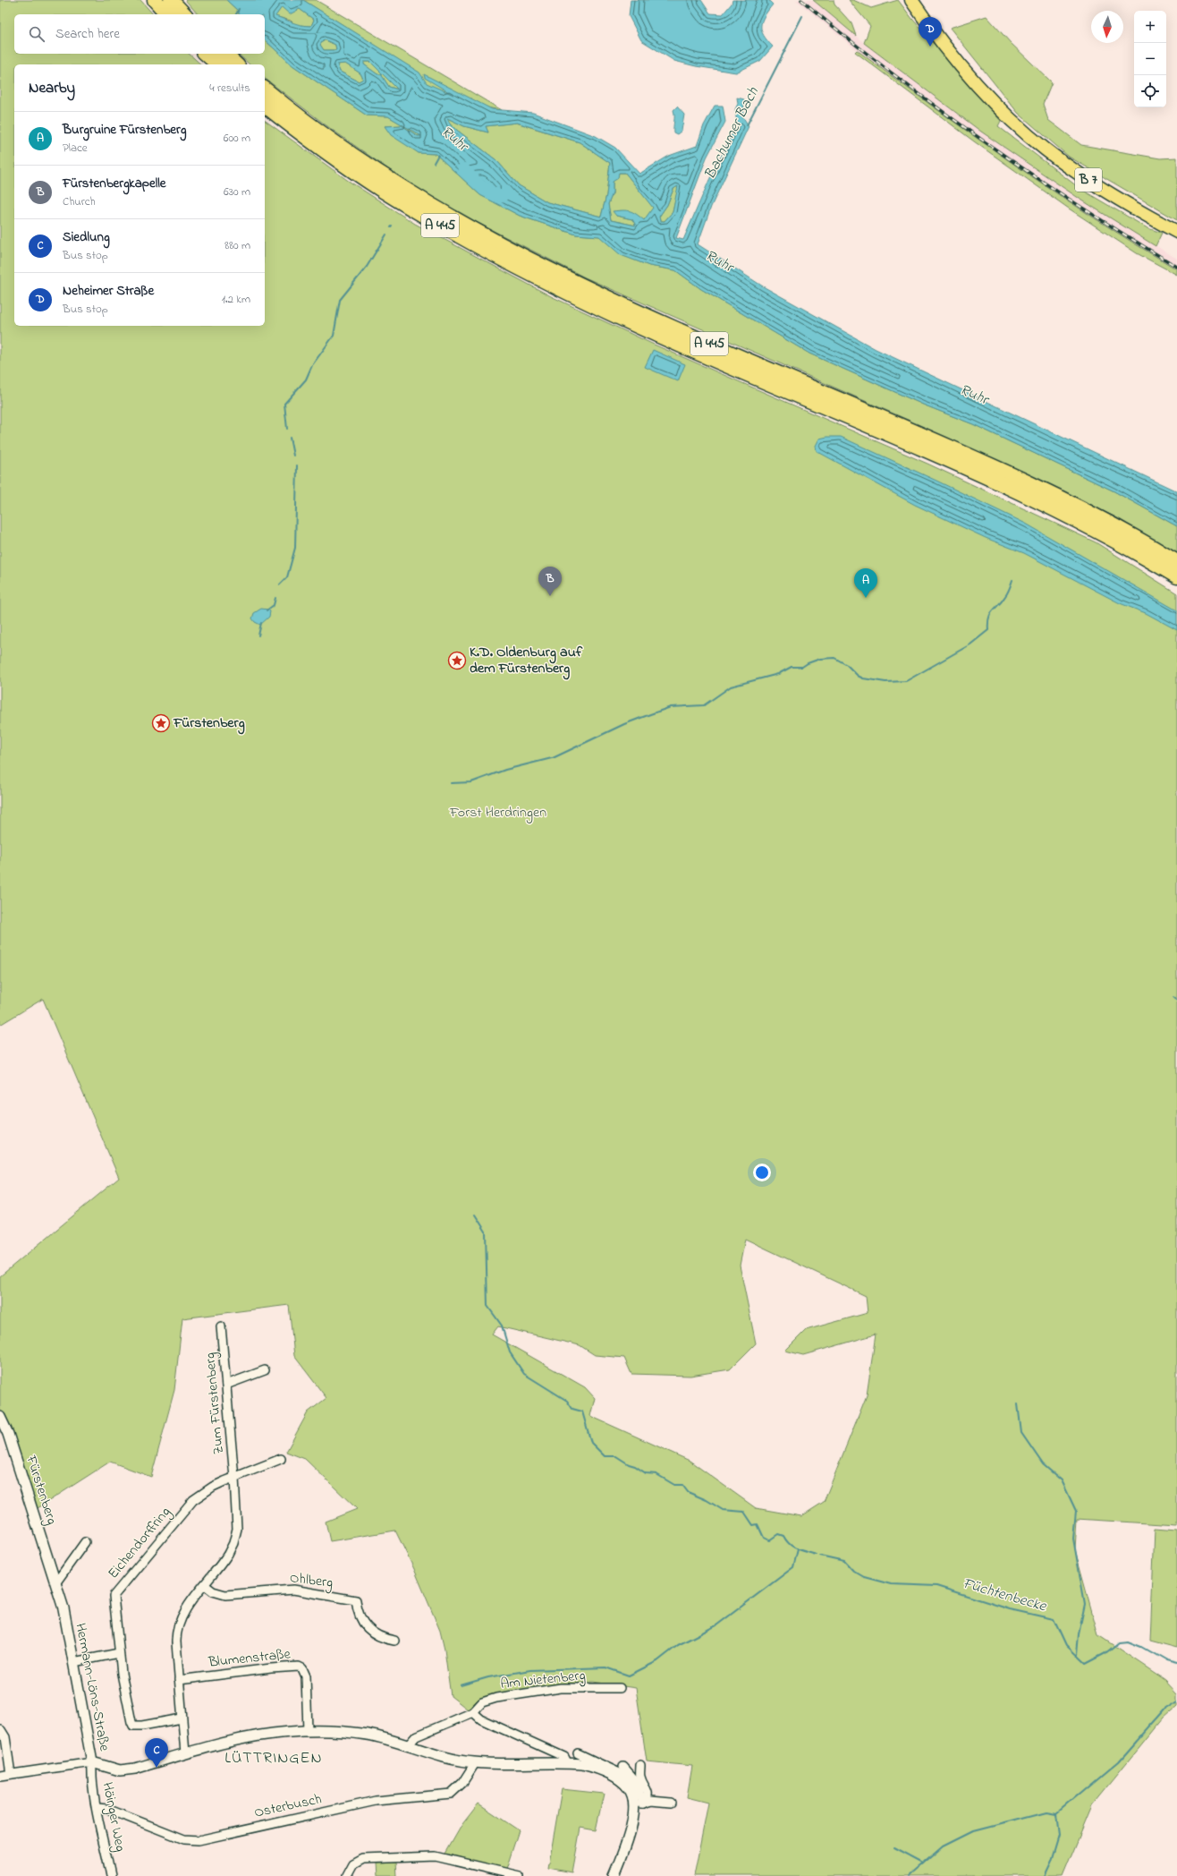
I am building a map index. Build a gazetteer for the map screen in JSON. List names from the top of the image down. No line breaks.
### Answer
{"streets":{"highway":["A 445"],"main road":["B 7"],"street":["Zum Fürstenberg","Fürstenberg","Eichendorffring","Ohlberg","Blumenstraße","Am Nietenberg","Hermann-Löns-Straße","Osterbusch","Höinger Weg"]},"crossings":[["Zum Fürstenberg","Eichendorffring"],["Zum Fürstenberg","Ohlberg"],["Zum Fürstenberg","Blumenstraße"],["Zum Fürstenberg","Hermann-Löns-Straße"],["Fürstenberg","Hermann-Löns-Straße"],["Blumenstraße","Hermann-Löns-Straße"],["Am Nietenberg","Hermann-Löns-Straße"],["Hermann-Löns-Straße","Osterbusch"],["Hermann-Löns-Straße","Höinger Weg"],["Osterbusch","Höinger Weg"]],"districts":["LÜTTRINGEN"],"water":["Bachumer Bach","Ruhr","Füchtenbecke"],"parks":["Forst Herdringen"],"places":{"place":["K.D. Oldenburg auf dem Fürstenberg","Fürstenberg"]},"north":"bottom","page":{"map_buttons":["+","−"],"search":"Search here","pins":["D","B","A","C"],"heading":["Nearby","4 results"],"list":[{"mark":"A","name":"Burgruine Fürstenberg","note":"Place","value":"600 m"},{"mark":"B","name":"Fürstenbergkapelle","note":"Church","value":"630 m"},{"mark":"C","name":"Siedlung","note":"Bus stop","value":"880 m"},{"mark":"D","name":"Neheimer Straße","note":"Bus stop","value":"1.2 km"}]}}
